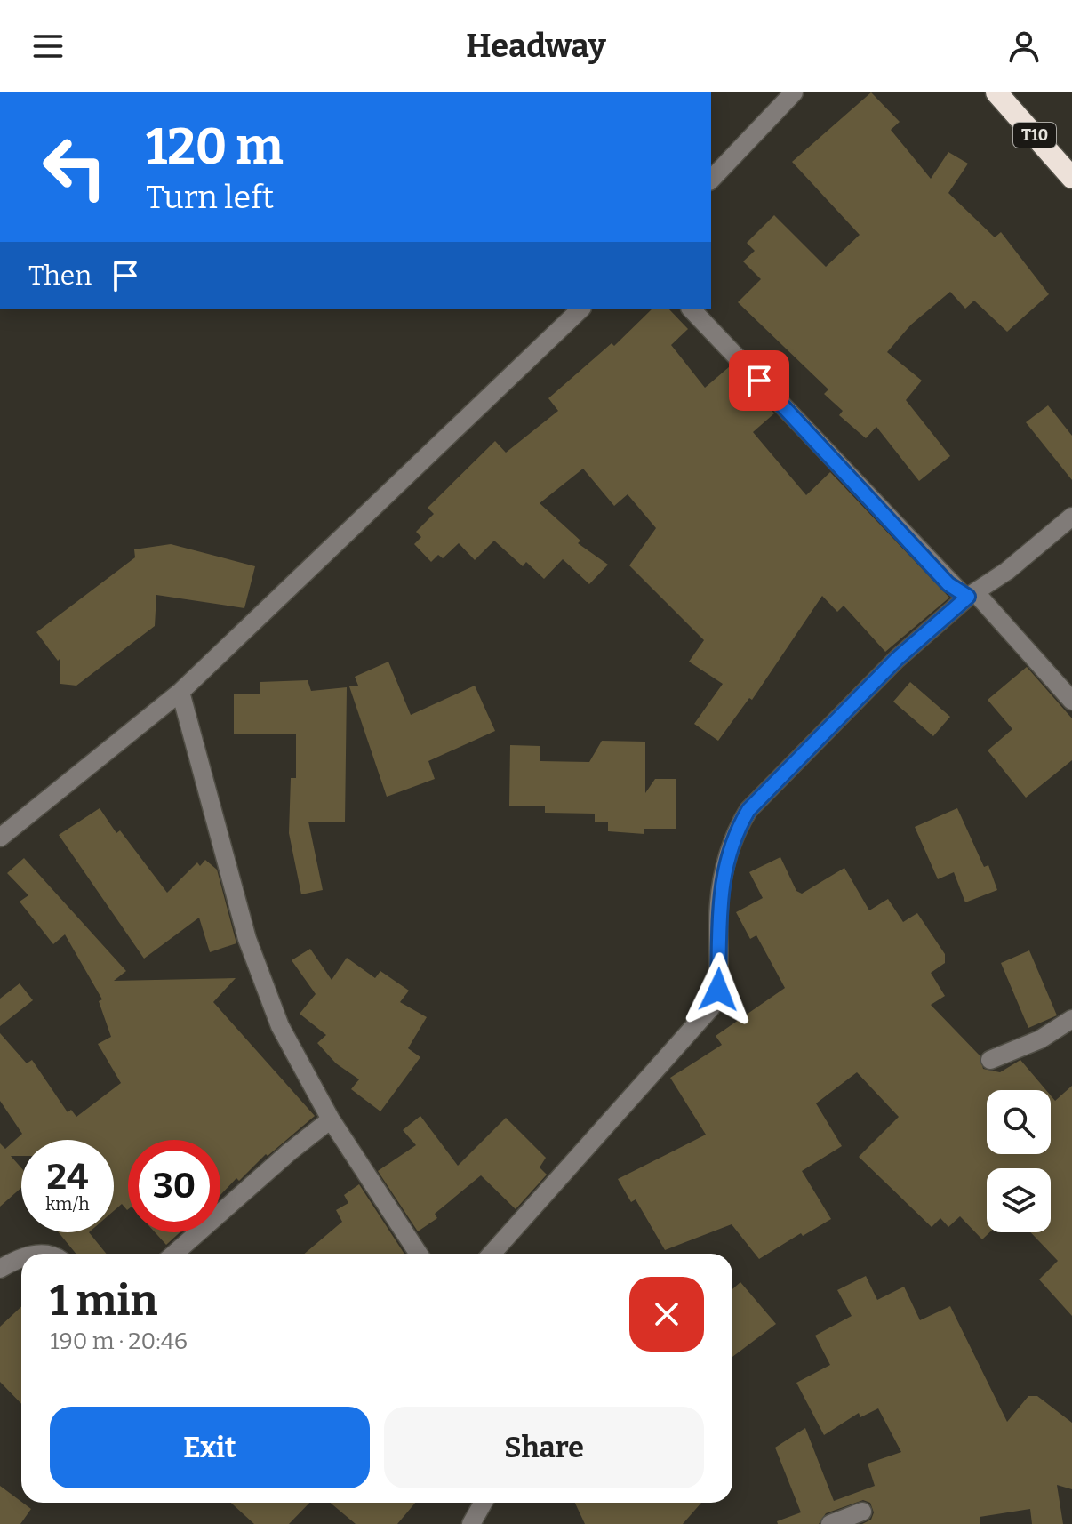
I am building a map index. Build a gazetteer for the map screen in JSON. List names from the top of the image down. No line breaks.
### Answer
{"streets":{"highway":["T10"]},"page":{"header":"Headway","turn":["120 m","Turn left"],"then":"Then","speed":"24 km/h","limit":"30","heading":["1 min","190 m · 20:46"],"buttons":["Exit","Share"]}}
